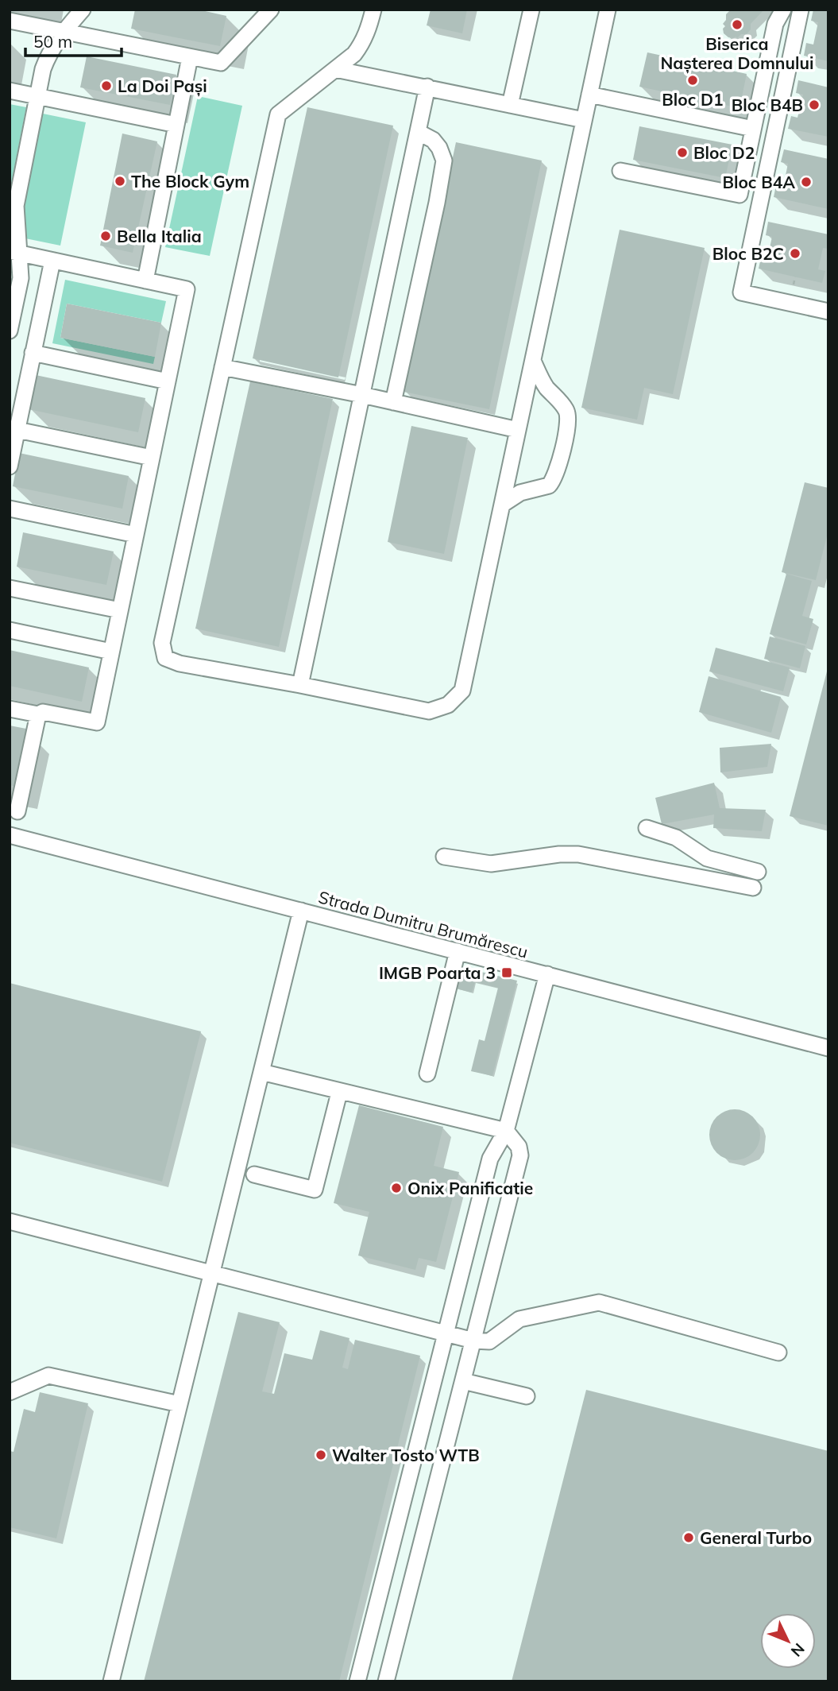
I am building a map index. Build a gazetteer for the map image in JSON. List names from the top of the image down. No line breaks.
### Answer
{"streets":{"street":["Strada Dumitru Brumărescu"]},"places":{"other":["Biserica Nașterea Domnului","Bloc D1","La Doi Pași","Bloc B4B","Bloc D2","The Block Gym","Bloc B4A","Bella Italia","Bloc B2C","Onix Panificatie","Walter Tosto WTB","General Turbo"],"transit":["IMGB Poarta 3"]},"scale_bar":"50 m","north":"bottom right"}
